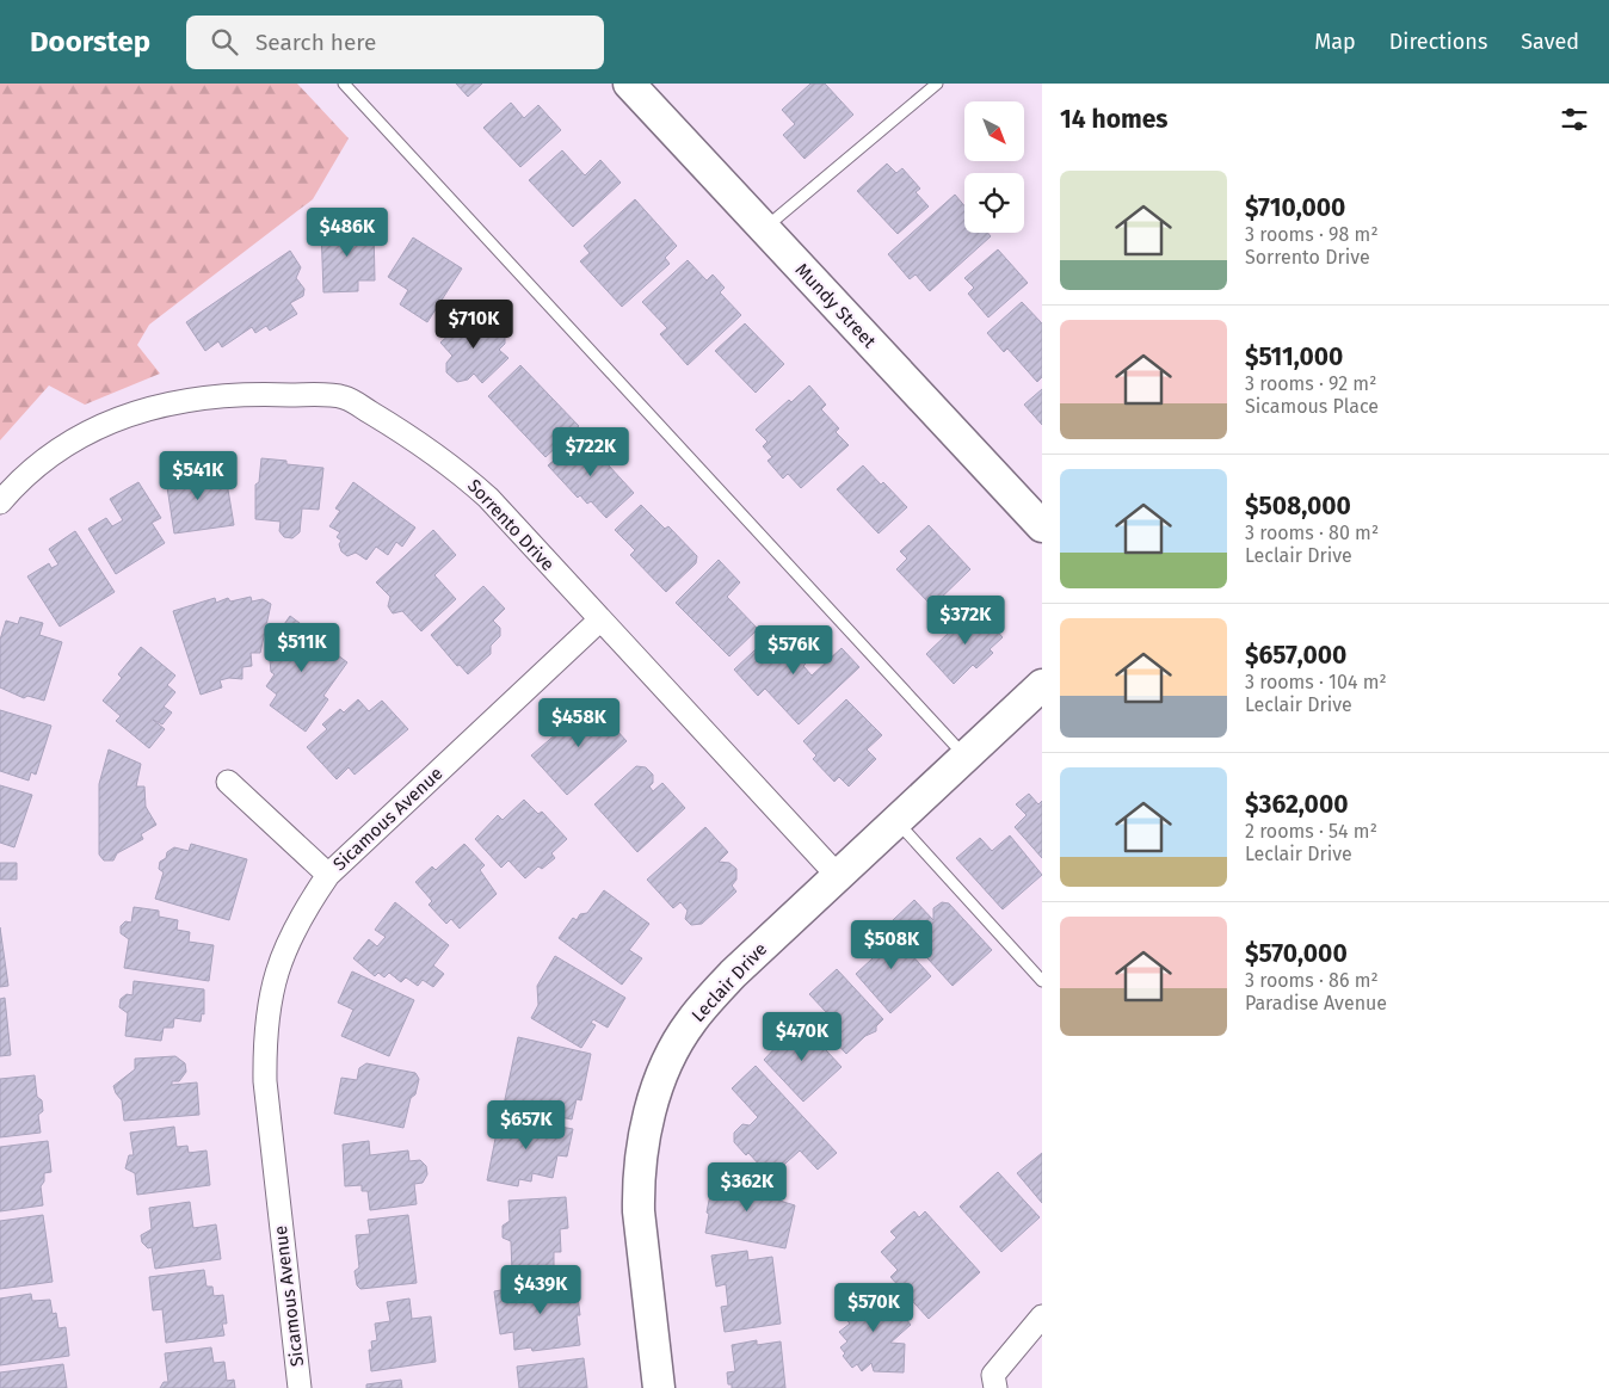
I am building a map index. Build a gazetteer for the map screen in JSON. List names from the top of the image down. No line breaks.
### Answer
{"streets":{"street":["Mundy Street","Sorrento Drive","Sicamous Avenue","Leclair Drive"]},"crossings":[["Sorrento Drive","Sicamous Avenue"],["Sorrento Drive","Leclair Drive"]],"north":"bottom right","page":{"header":"Doorstep","search":"Search here","nav":["Map","Directions","Saved"],"heading":"14 homes","list":[{"name":"$710,000","note":"3 rooms · 98 m² · Sorrento Drive"},{"name":"$511,000","note":"3 rooms · 92 m² · Sicamous Place"},{"name":"$508,000","note":"3 rooms · 80 m² · Leclair Drive"},{"name":"$657,000","note":"3 rooms · 104 m² · Leclair Drive"},{"name":"$362,000","note":"2 rooms · 54 m² · Leclair Drive"},{"name":"$570,000","note":"3 rooms · 86 m² · Paradise Avenue"}],"price":["$486K","$710K","$722K","$541K","$372K","$511K","$576K","$458K","$508K","$470K","$657K","$362K","$439K","$570K"]}}
